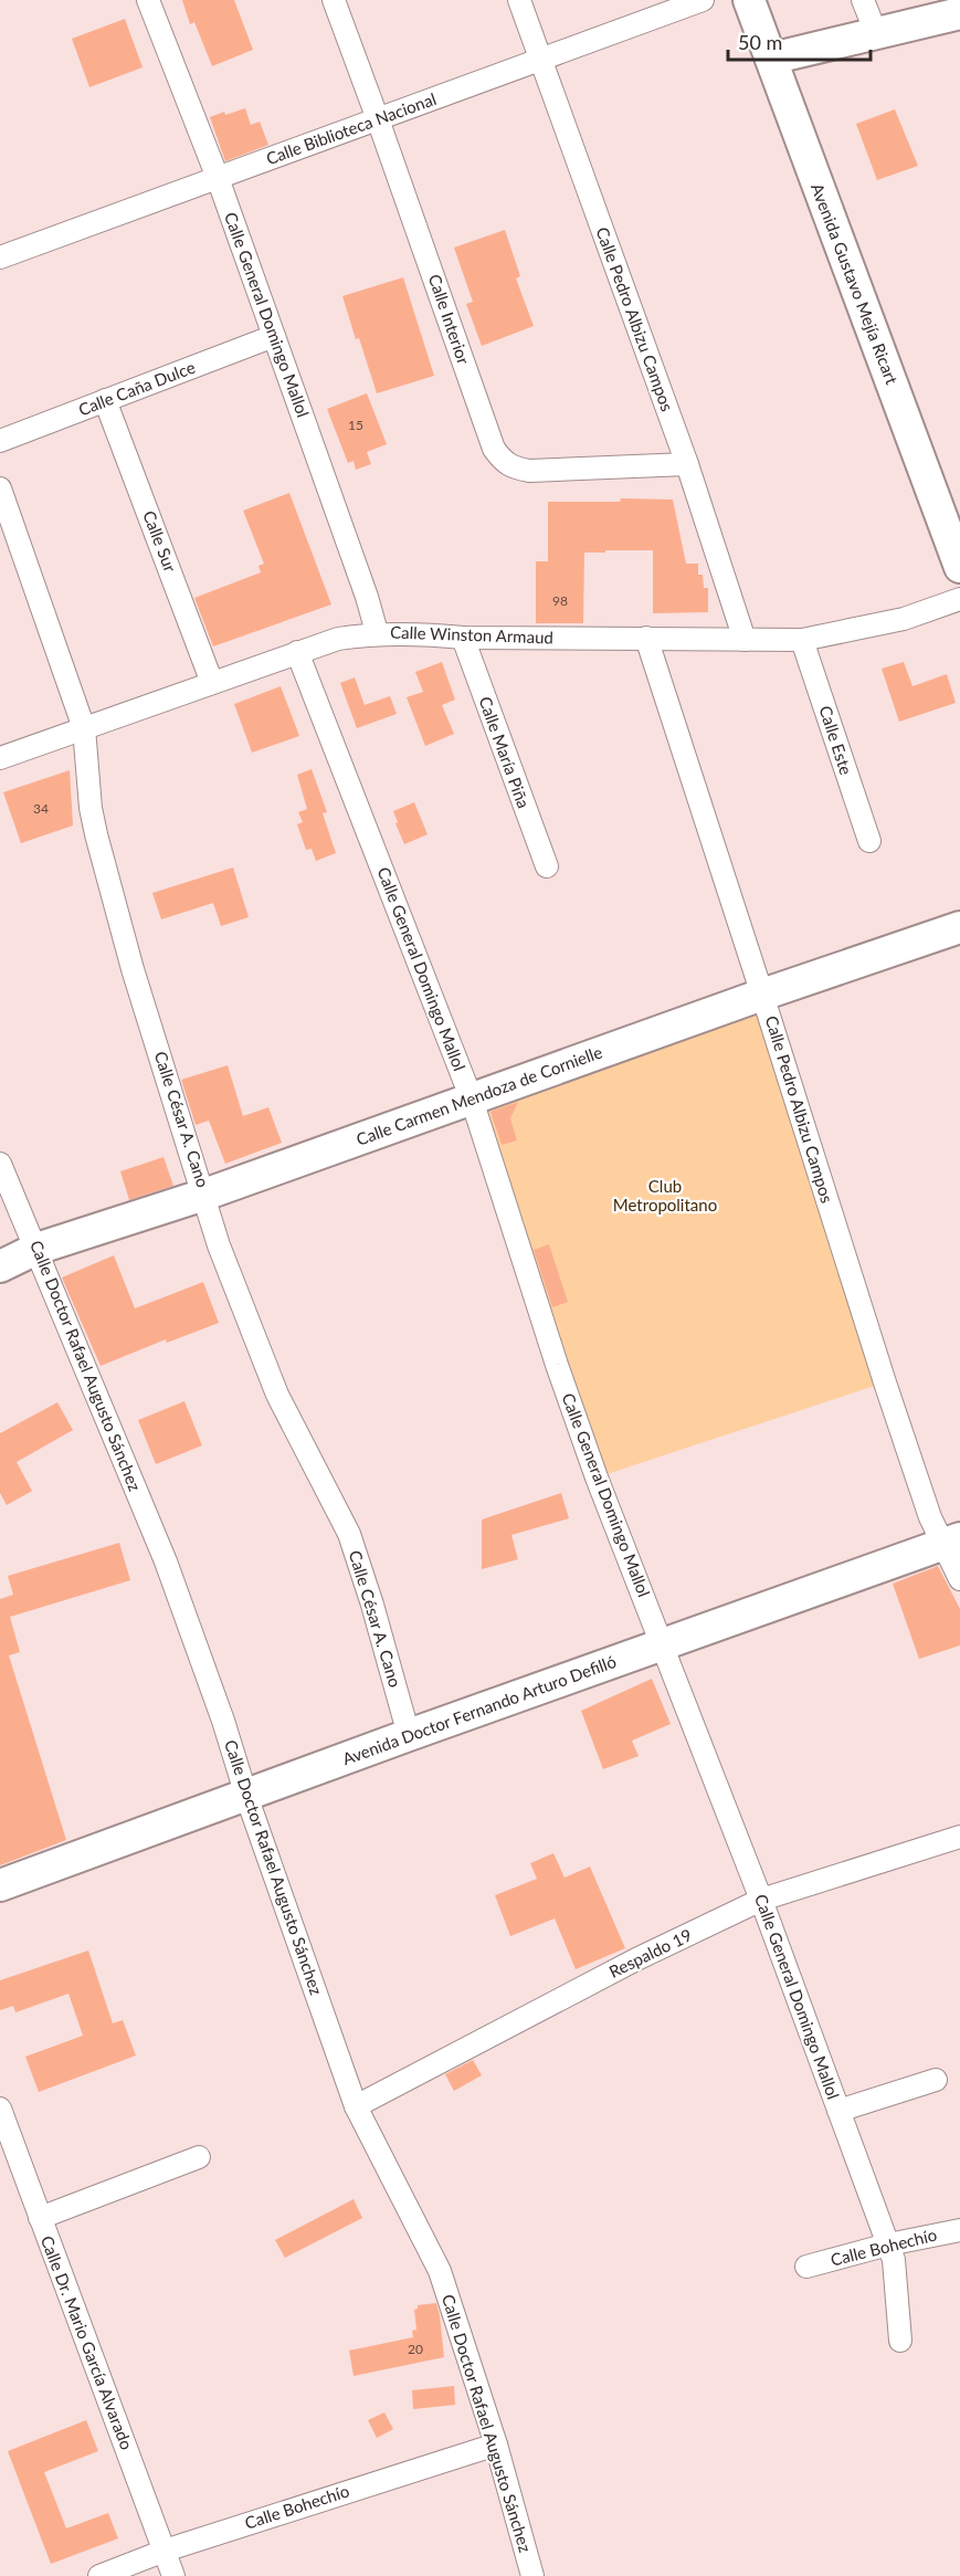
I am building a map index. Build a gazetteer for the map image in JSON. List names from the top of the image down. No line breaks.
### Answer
{"streets":{"street":["Calle Biblioteca Nacional","Avenida Gustavo Mejía Ricart","Calle General Domingo Mallol","Calle Interior","Calle Pedro Albizu Campos","Calle Caña Dulce","Calle Sur","Calle Winston Armaud","Calle Este","Calle María Piña","Calle Carmen Mendoza de Cornielle","Calle César A. Cano","Calle Doctor Rafael Augusto Sánchez","Avenida Doctor Fernando Arturo Defilló","Respaldo 19","Calle Bohechío","Calle Dr. Mario García Alvarado"]},"crossings":[["Calle Biblioteca Nacional","Calle General Domingo Mallol"],["Calle Biblioteca Nacional","Calle Interior"],["Calle Biblioteca Nacional","Calle Pedro Albizu Campos"],["Calle General Domingo Mallol","Calle Caña Dulce"],["Calle General Domingo Mallol","Calle Winston Armaud"],["Calle General Domingo Mallol","Calle Carmen Mendoza de Cornielle"],["Calle General Domingo Mallol","Avenida Doctor Fernando Arturo Defilló"],["Calle General Domingo Mallol","Respaldo 19"],["Calle General Domingo Mallol","Calle Bohechío"],["Calle Interior","Calle Pedro Albizu Campos"],["Calle Pedro Albizu Campos","Calle Winston Armaud"],["Calle Pedro Albizu Campos","Calle Carmen Mendoza de Cornielle"],["Calle Pedro Albizu Campos","Avenida Doctor Fernando Arturo Defilló"],["Calle Caña Dulce","Calle Sur"],["Calle Sur","Calle Winston Armaud"],["Calle Winston Armaud","Calle Este"],["Calle Winston Armaud","Calle María Piña"],["Calle Winston Armaud","Calle César A. Cano"],["Calle Carmen Mendoza de Cornielle","Calle César A. Cano"],["Calle Carmen Mendoza de Cornielle","Calle Doctor Rafael Augusto Sánchez"],["Calle César A. Cano","Avenida Doctor Fernando Arturo Defilló"],["Calle Doctor Rafael Augusto Sánchez","Avenida Doctor Fernando Arturo Defilló"],["Calle Doctor Rafael Augusto Sánchez","Respaldo 19"],["Calle Doctor Rafael Augusto Sánchez","Calle Bohechío"],["Calle Bohechío","Calle Dr. Mario García Alvarado"]],"parks":["Club Metropolitano"],"house_numbers":["15","98","34","20"],"scale_bar":"50 m"}
